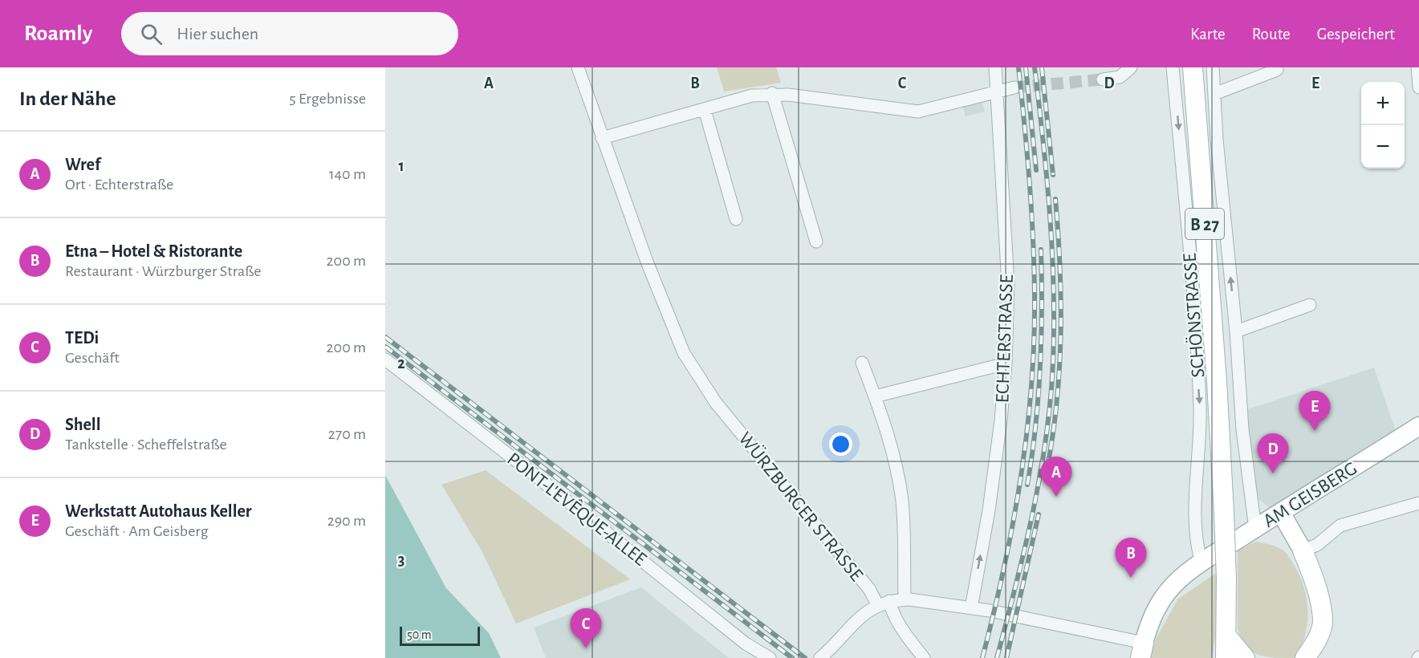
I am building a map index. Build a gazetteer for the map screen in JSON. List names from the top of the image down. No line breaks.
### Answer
{"streets":{"main road":["B 27"],"street":["SCHÖNSTRASSE","ECHTERSTRASSE","AM GEISBERG","WÜRZBURGER STRASSE","PONT-L'EVÊQUE-ALLEE"]},"crossings":[["SCHÖNSTRASSE","AM GEISBERG"]],"scale_bar":"50 m","page":{"header":"Roamly","search":"Hier suchen","nav":["Karte","Route","Gespeichert"],"heading":["In der Nähe","5 Ergebnisse"],"map_buttons":["+","−"],"list":[{"mark":"A","name":"Wref","note":"Ort · Echterstraße","value":"140 m"},{"mark":"B","name":"Etna – Hotel & Ristorante","note":"Restaurant · Würzburger Straße","value":"200 m"},{"mark":"C","name":"TEDi","note":"Geschäft","value":"200 m"},{"mark":"D","name":"Shell","note":"Tankstelle · Scheffelstraße","value":"270 m"},{"mark":"E","name":"Werkstatt Autohaus Keller","note":"Geschäft · Am Geisberg","value":"290 m"}],"pins":["E","D","A","B","C"],"scale":"50 m"},"grid":{"columns":["A","B","C","D","E"],"rows":["1","2","3"]}}
